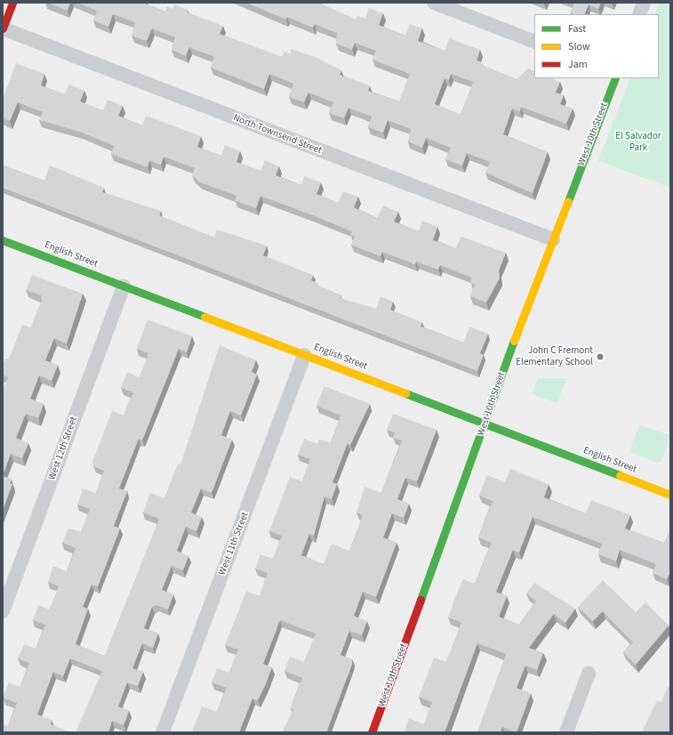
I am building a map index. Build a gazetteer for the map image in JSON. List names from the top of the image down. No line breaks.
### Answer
{"streets":{"street":["North Townsend Street","West 10th Street","English Street","West 12th Street","West 11th Street"]},"crossings":[["North Townsend Street","West 10th Street"],["West 10th Street","English Street"],["English Street","West 12th Street"],["English Street","West 11th Street"]],"parks":["El Salvador Park"],"places":["John C Fremont Elementary School"],"legend":["Fast","Slow","Jam"]}
